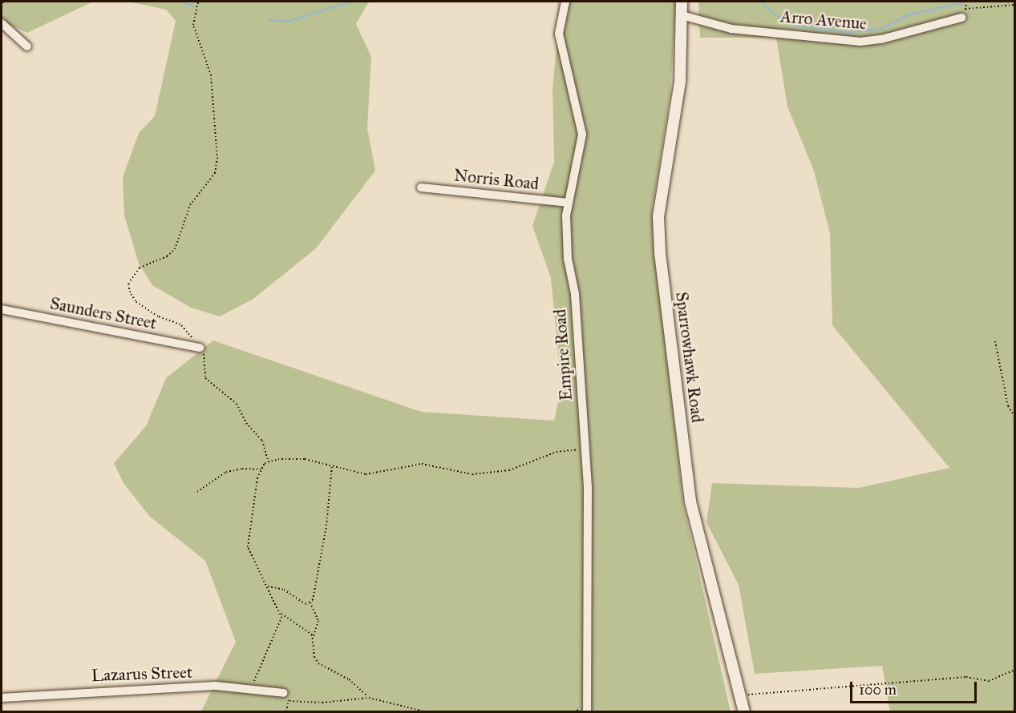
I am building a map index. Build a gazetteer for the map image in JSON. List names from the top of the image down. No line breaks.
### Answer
{"streets":{"street":["Arro Avenue","Norris Road","Saunders Street","Empire Road","Sparrowhawk Road","Lazarus Street"]},"crossings":[["Arro Avenue","Sparrowhawk Road"],["Norris Road","Empire Road"]],"scale_bar":"100 m"}
